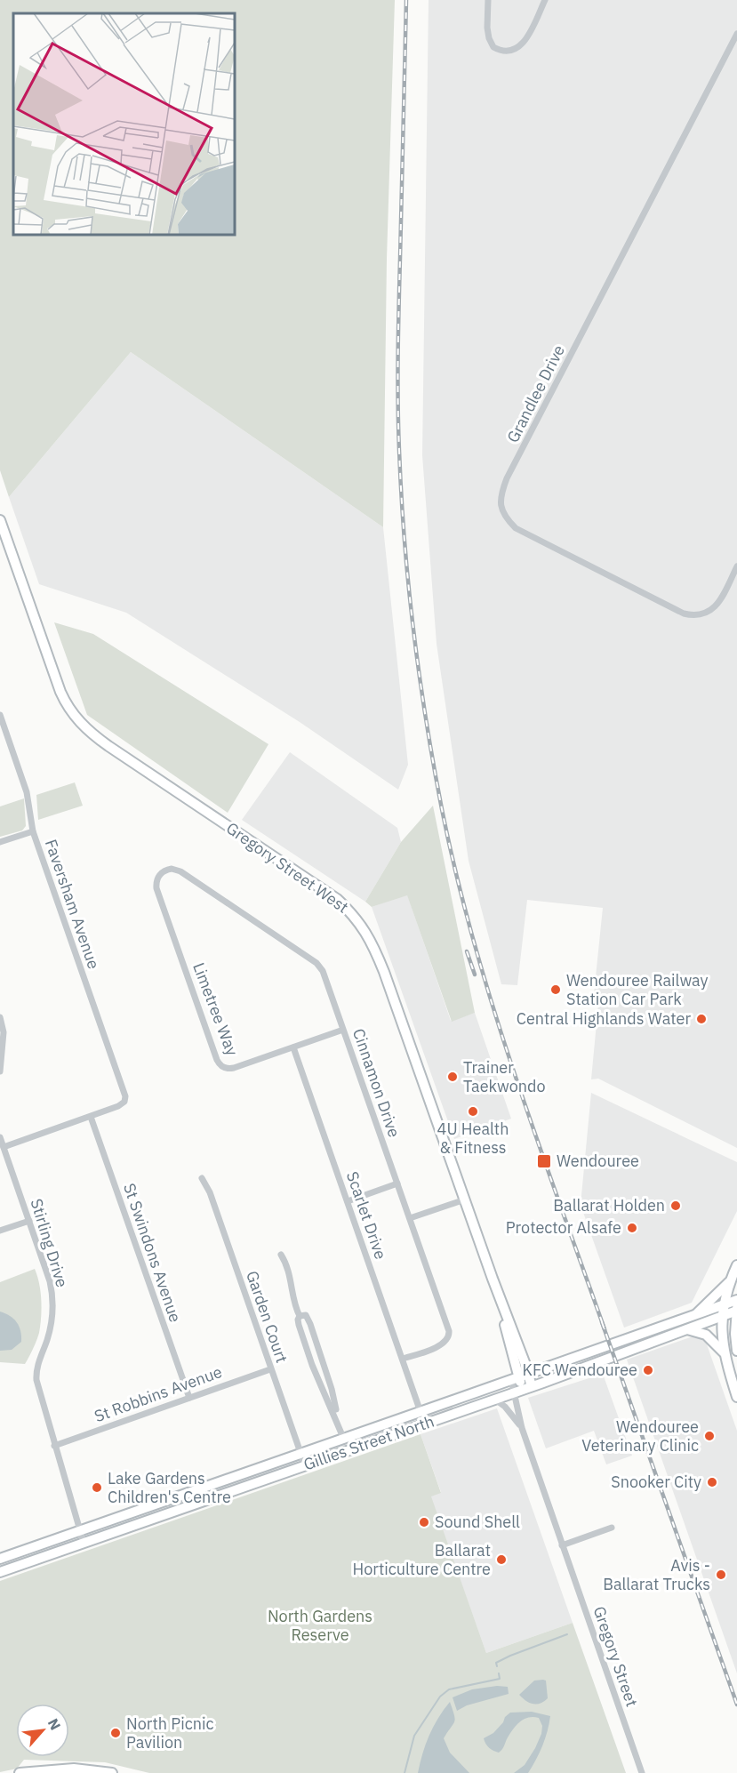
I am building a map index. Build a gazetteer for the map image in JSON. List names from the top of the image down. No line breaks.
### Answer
{"streets":{"main road":["Gregory Street West","Gillies Street North"],"street":["Grandlee Drive","Faversham Avenue","Limetree Way","Cinnamon Drive","Scarlet Drive","Stirling Drive","St Swindons Avenue","Garden Court","St Robbins Avenue","Gregory Street"]},"crossings":[["Gregory Street West","Gillies Street North"],["Gregory Street West","Gregory Street"],["Faversham Avenue","St Swindons Avenue"],["Limetree Way","Cinnamon Drive"],["Limetree Way","Scarlet Drive"],["Cinnamon Drive","Scarlet Drive"],["Scarlet Drive","Gillies Street North"],["Stirling Drive","St Robbins Avenue"],["Stirling Drive","Gillies Street North"],["St Swindons Avenue","St Robbins Avenue"],["Garden Court","St Robbins Avenue"],["Garden Court","Gillies Street North"],["Gillies Street North","Gregory Street"]],"parks":["North Gardens Reserve"],"places":{"other":["Wendouree Railway Station Car Park","Central Highlands Water","Trainer Taekwondo","4U Health & Fitness","Ballarat Holden","Protector Alsafe","KFC Wendouree","Wendouree Veterinary Clinic","Snooker City","Lake Gardens Children's Centre","Sound Shell","Ballarat Horticulture Centre","Avis - Ballarat Trucks","North Picnic Pavilion"],"transit":["Wendouree"]},"north":"top right"}
